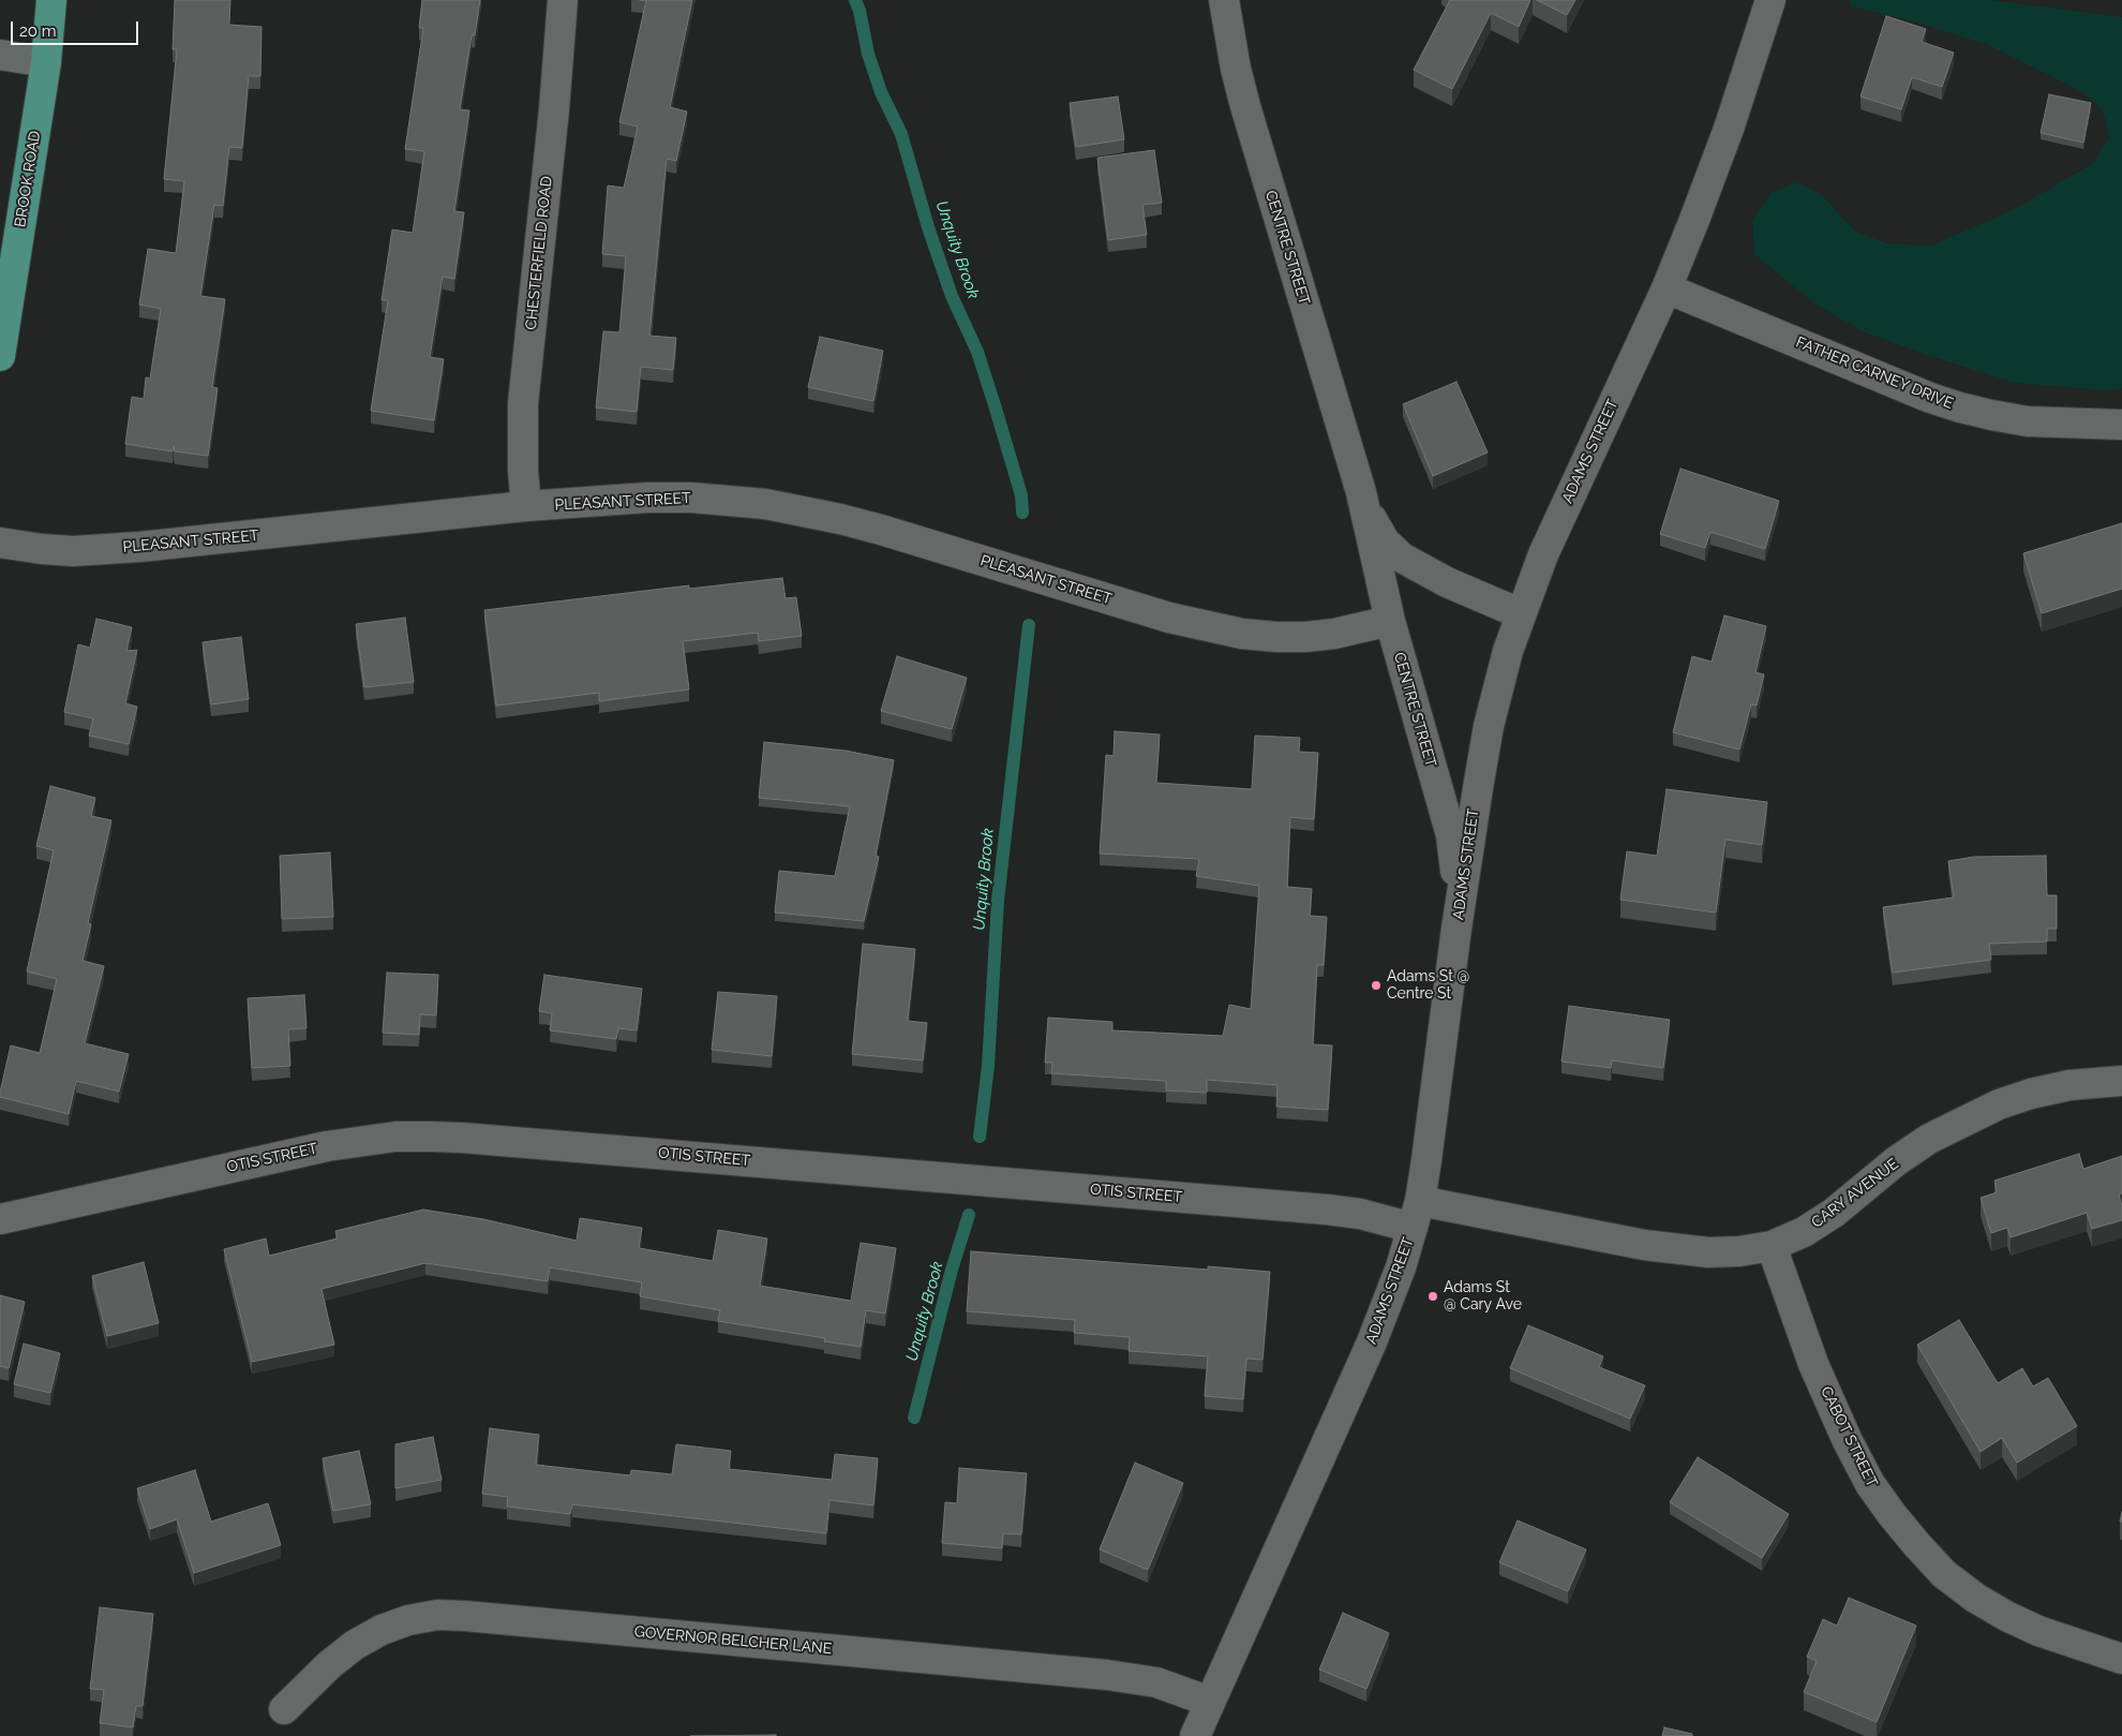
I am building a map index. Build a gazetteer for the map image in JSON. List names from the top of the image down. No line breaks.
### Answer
{"streets":{"main road":["BROOK ROAD"],"street":["CENTRE STREET","CHESTERFIELD ROAD","FATHER CARNEY DRIVE","ADAMS STREET","PLEASANT STREET","OTIS STREET","CARY AVENUE","CABOT STREET","GOVERNOR BELCHER LANE"]},"crossings":[["CENTRE STREET","ADAMS STREET"],["CENTRE STREET","PLEASANT STREET"],["CHESTERFIELD ROAD","PLEASANT STREET"],["FATHER CARNEY DRIVE","ADAMS STREET"],["ADAMS STREET","OTIS STREET"],["ADAMS STREET","CARY AVENUE"],["ADAMS STREET","GOVERNOR BELCHER LANE"],["OTIS STREET","CARY AVENUE"],["CARY AVENUE","CABOT STREET"]],"water":["Unquity Brook"],"places":["Adams St @ Centre St","Adams St @ Cary Ave"],"scale_bar":"20 m"}
